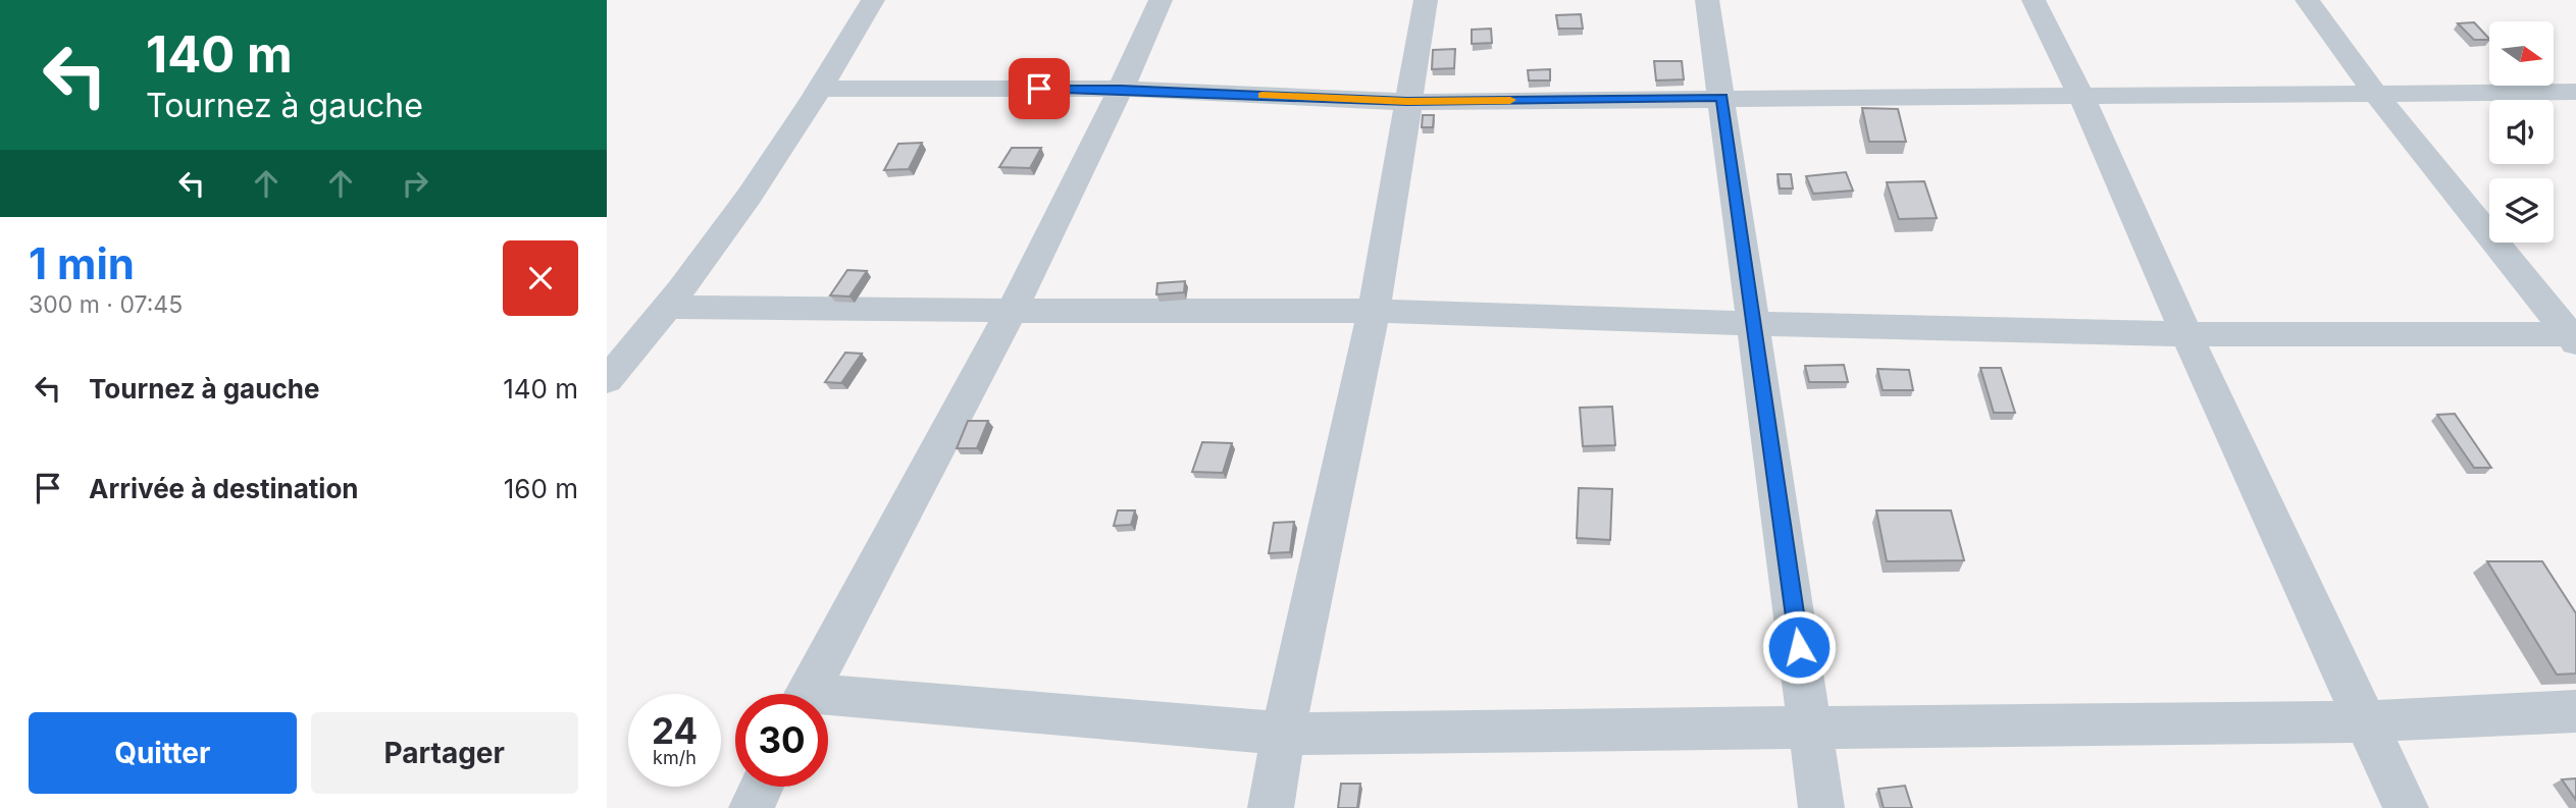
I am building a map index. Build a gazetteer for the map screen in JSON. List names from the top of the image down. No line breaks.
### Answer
{"north":"right","page":{"turn":["140 m","Tournez à gauche"],"heading":["1 min","300 m · 07:45"],"list":[{"name":"Tournez à gauche","value":"140 m"},{"name":"Arrivée à destination","value":"160 m"}],"speed":"24 km/h","limit":"30","buttons":["Quitter","Partager"]}}
